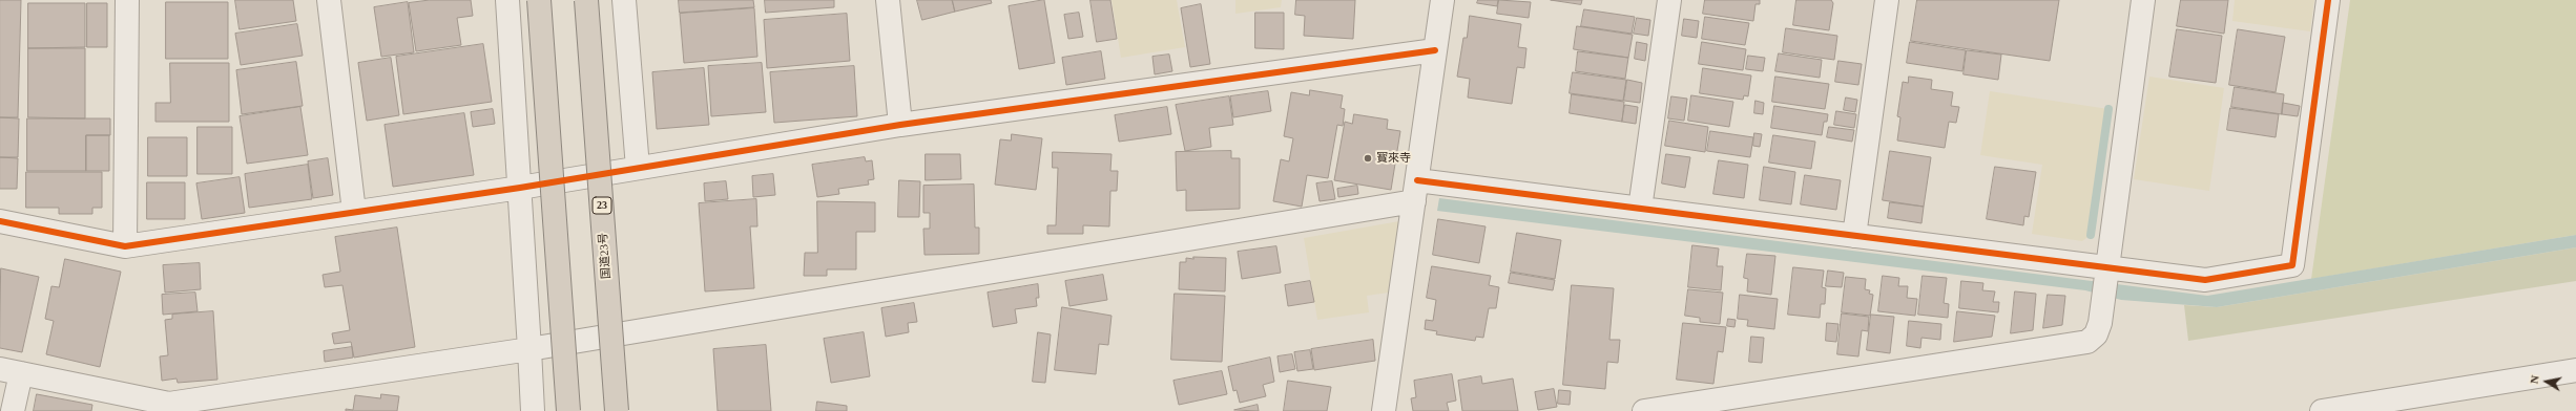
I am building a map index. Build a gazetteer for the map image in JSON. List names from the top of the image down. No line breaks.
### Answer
{"streets":{"highway":["23","国道23号"]},"places":["寳來寺"],"north":"left"}
